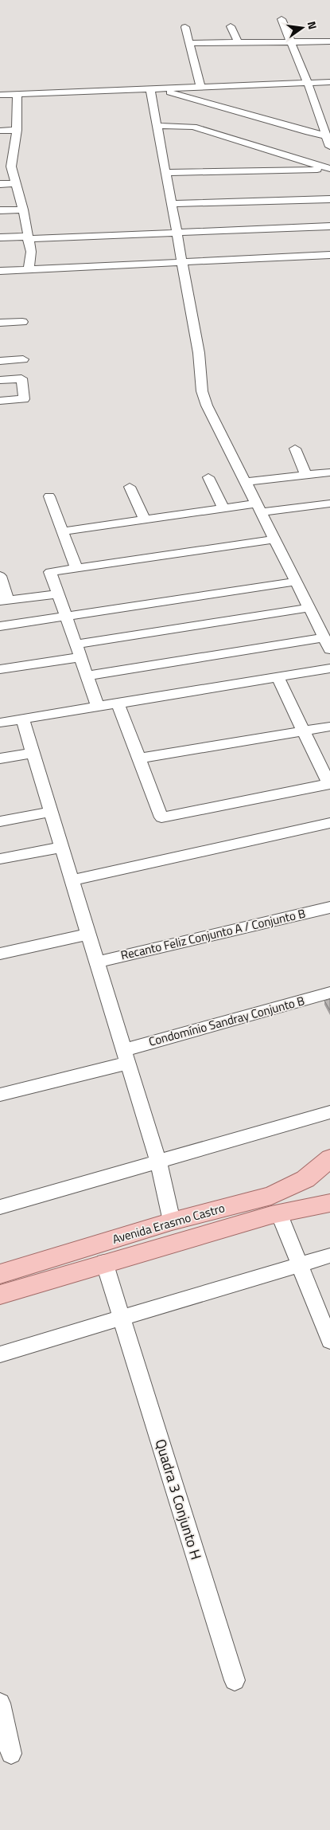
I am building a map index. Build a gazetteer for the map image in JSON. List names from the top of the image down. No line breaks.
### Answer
{"streets":{"main road":["Avenida Erasmo Castro"],"street":["Recanto Feliz Conjunto A / Conjunto B","Condomínio Sandray Conjunto B","Quadra 3 Conjunto H"]},"north":"right"}
